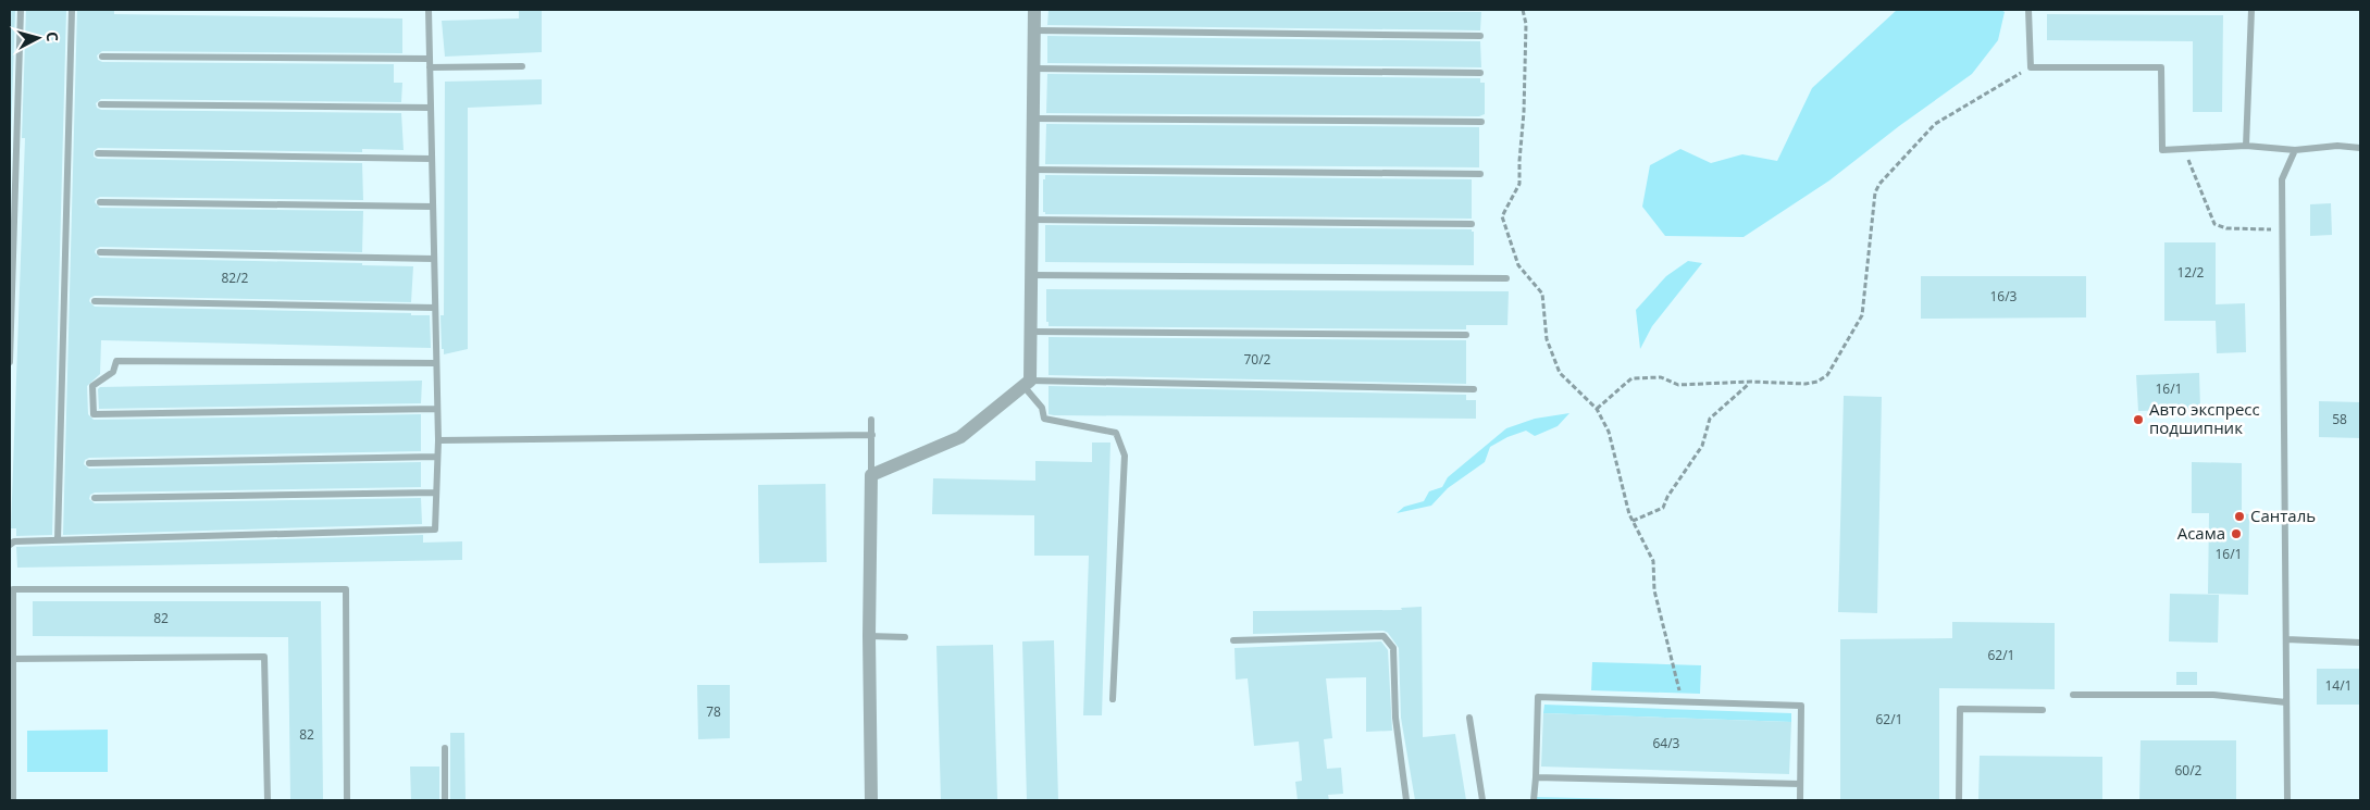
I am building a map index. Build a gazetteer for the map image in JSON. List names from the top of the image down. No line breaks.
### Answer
{"places":["Авто экспресс подшипник","Санталь","Асама"],"house_numbers":["12/2","82/2","16/3","70/2","16/1","58","16/1","82","62/1","14/1","78","62/1","82","64/3","60/2"],"north":"right"}
